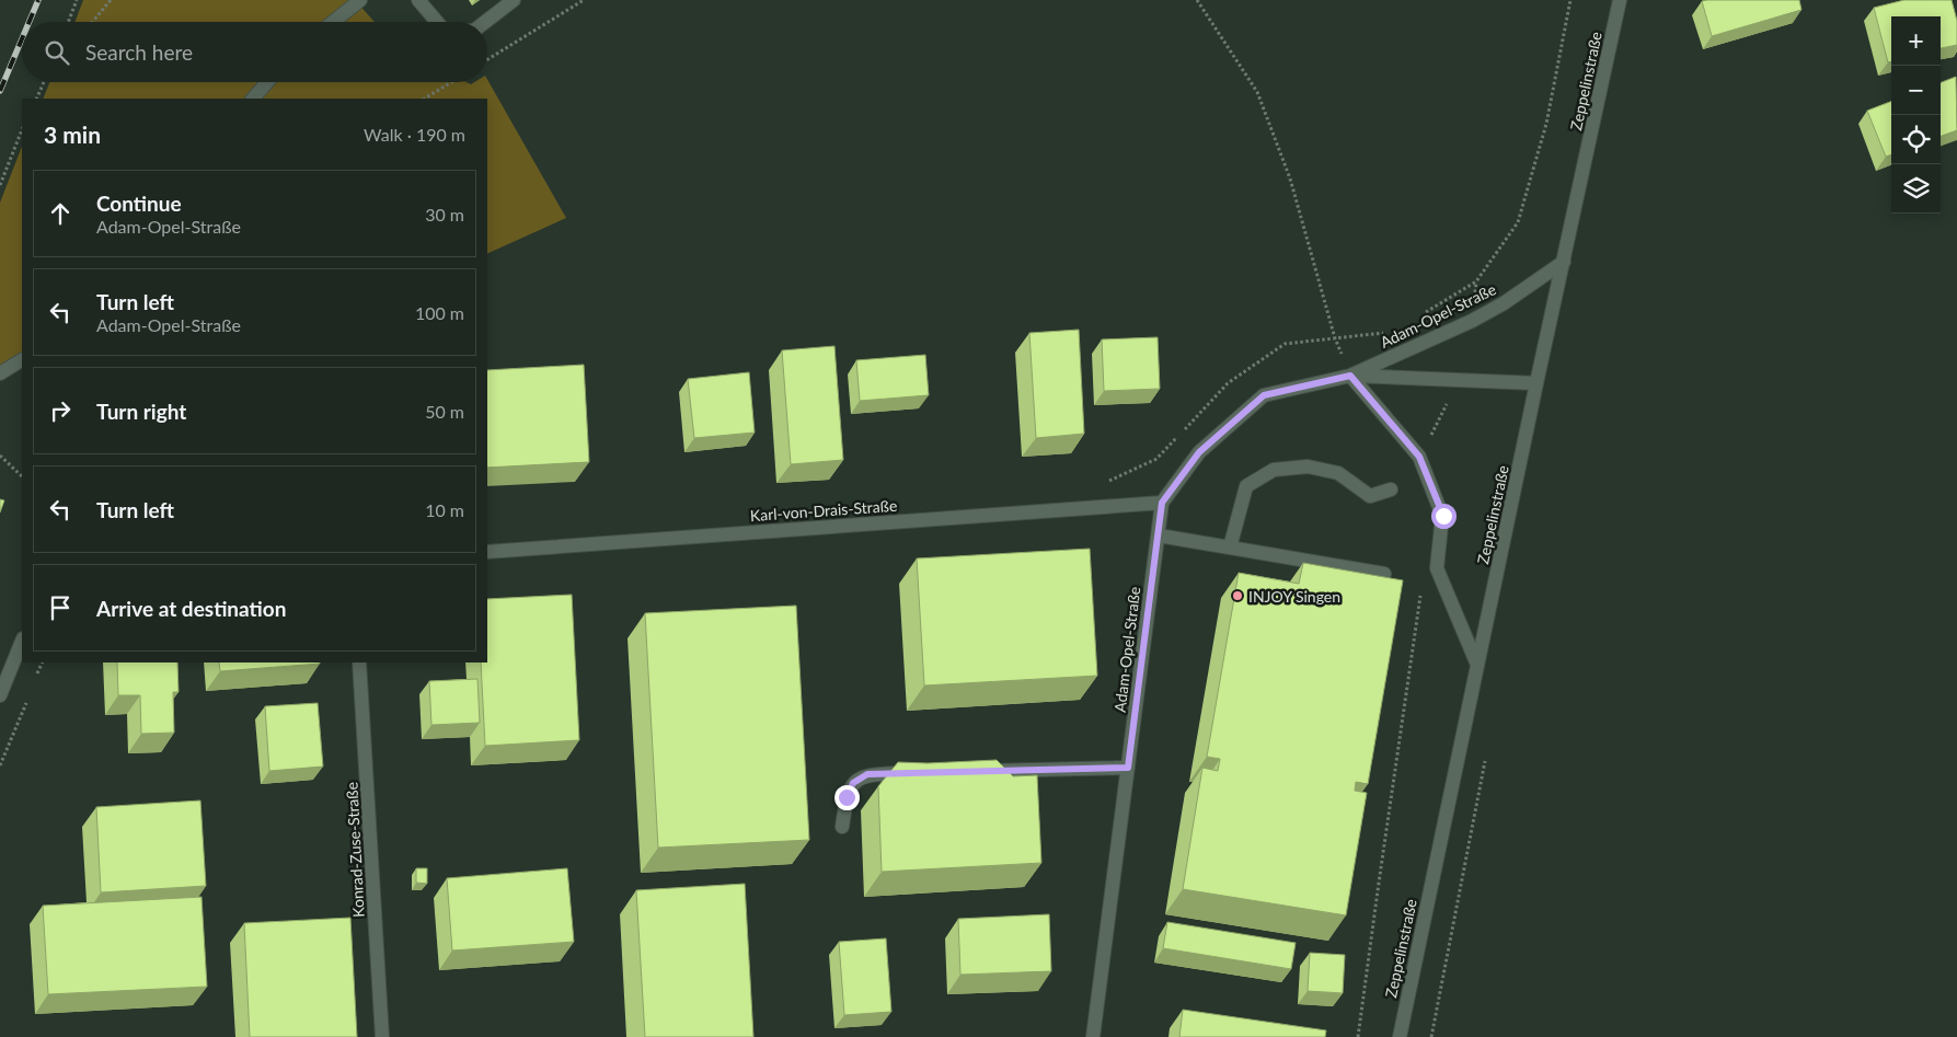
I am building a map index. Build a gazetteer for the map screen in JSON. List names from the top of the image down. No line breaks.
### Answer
{"streets":{"street":["Zeppelinstraße","Adam-Opel-Straße","Karl-von-Drais-Straße","Konrad-Zuse-Straße"]},"crossings":[["Zeppelinstraße","Adam-Opel-Straße"],["Adam-Opel-Straße","Karl-von-Drais-Straße"]],"places":["INJOY Singen"],"page":{"map_buttons":["+","−"],"search":"Search here","heading":["3 min","Walk · 190 m"],"list":[["Continue","Adam-Opel-Straße","30 m"],["Turn left","Adam-Opel-Straße","100 m"],["Turn right","50 m"],["Turn left","10 m"],"Arrive at destination"]}}
